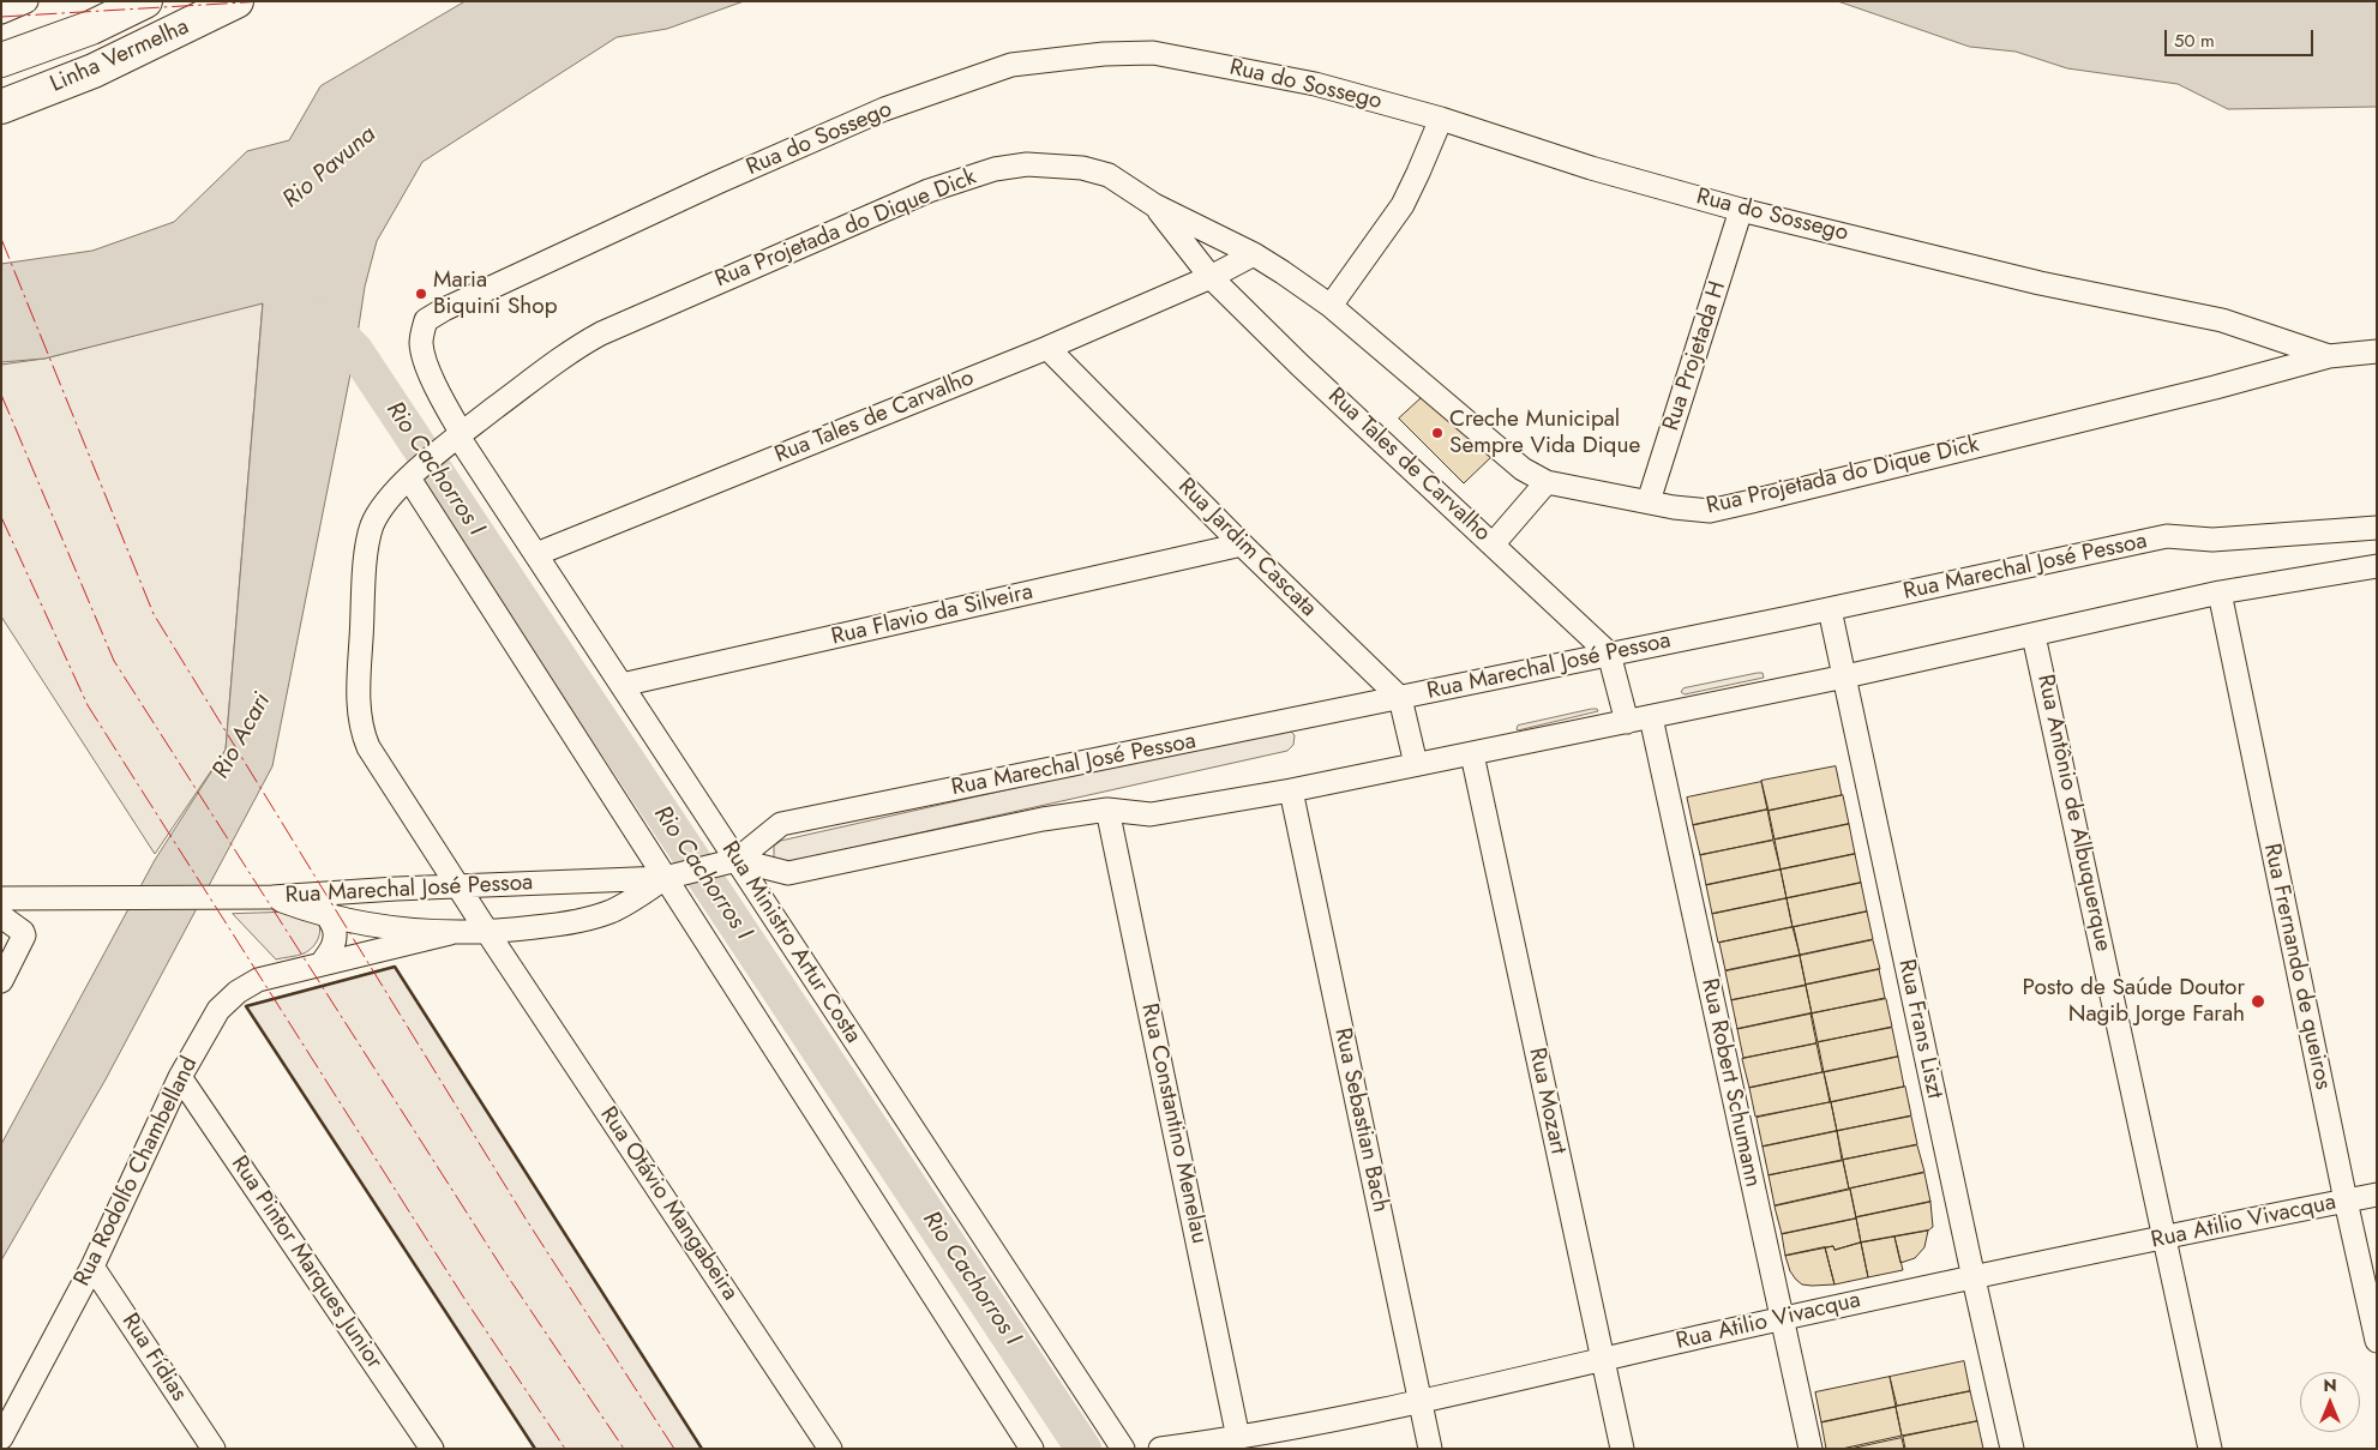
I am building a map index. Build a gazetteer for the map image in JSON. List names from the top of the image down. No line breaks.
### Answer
{"streets":{"highway":["Linha Vermelha"],"street":["Rua do Sossego","Rua Projetada do Dique Dick","Rua Projetada H","Rua Tales de Carvalho","Rua Jardim Cascata","Rua Marechal José Pessoa","Rua Flavio da Silveira","Rua Antônio de Albuquerque","Rua Ministro Artur Costa","Rua Frernando de queiros","Rua Frans Liszt","Rua Robert Schumann","Rua Mozart","Rua Sebastian Bach","Rua Constantino Menelau","Rua Rodolfo Chambelland","Rua Otávio Mangabeira","Rua Atilio Vivacqua","Rua Pintor Marques Junior","Rua Fídias"]},"crossings":[["Rua do Sossego","Rua Projetada do Dique Dick"],["Rua do Sossego","Rua Projetada H"],["Rua do Sossego","Rua Ministro Artur Costa"],["Rua Projetada do Dique Dick","Rua Projetada H"],["Rua Projetada do Dique Dick","Rua Tales de Carvalho"],["Rua Projetada do Dique Dick","Rua Ministro Artur Costa"],["Rua Projetada do Dique Dick","Rua Otávio Mangabeira"],["Rua Tales de Carvalho","Rua Jardim Cascata"],["Rua Tales de Carvalho","Rua Marechal José Pessoa"],["Rua Tales de Carvalho","Rua Ministro Artur Costa"],["Rua Jardim Cascata","Rua Marechal José Pessoa"],["Rua Jardim Cascata","Rua Flavio da Silveira"],["Rua Marechal José Pessoa","Rua Antônio de Albuquerque"],["Rua Marechal José Pessoa","Rua Ministro Artur Costa"],["Rua Marechal José Pessoa","Rua Frernando de queiros"],["Rua Marechal José Pessoa","Rua Frans Liszt"],["Rua Marechal José Pessoa","Rua Robert Schumann"],["Rua Marechal José Pessoa","Rua Mozart"],["Rua Marechal José Pessoa","Rua Sebastian Bach"],["Rua Marechal José Pessoa","Rua Constantino Menelau"],["Rua Marechal José Pessoa","Rua Rodolfo Chambelland"],["Rua Marechal José Pessoa","Rua Otávio Mangabeira"],["Rua Flavio da Silveira","Rua Ministro Artur Costa"],["Rua Antônio de Albuquerque","Rua Atilio Vivacqua"],["Rua Frernando de queiros","Rua Atilio Vivacqua"],["Rua Frans Liszt","Rua Atilio Vivacqua"],["Rua Robert Schumann","Rua Atilio Vivacqua"],["Rua Mozart","Rua Atilio Vivacqua"],["Rua Sebastian Bach","Rua Atilio Vivacqua"],["Rua Constantino Menelau","Rua Atilio Vivacqua"],["Rua Rodolfo Chambelland","Rua Pintor Marques Junior"],["Rua Rodolfo Chambelland","Rua Fídias"]],"water":["Rio Pavuna","Rio Cachorros I","Rio Acari"],"places":["Maria Biquini Shop","Creche Municipal Sempre Vida Dique","Posto de Saúde Doutor Nagib Jorge Farah"],"scale_bar":"50 m","north":"top"}
